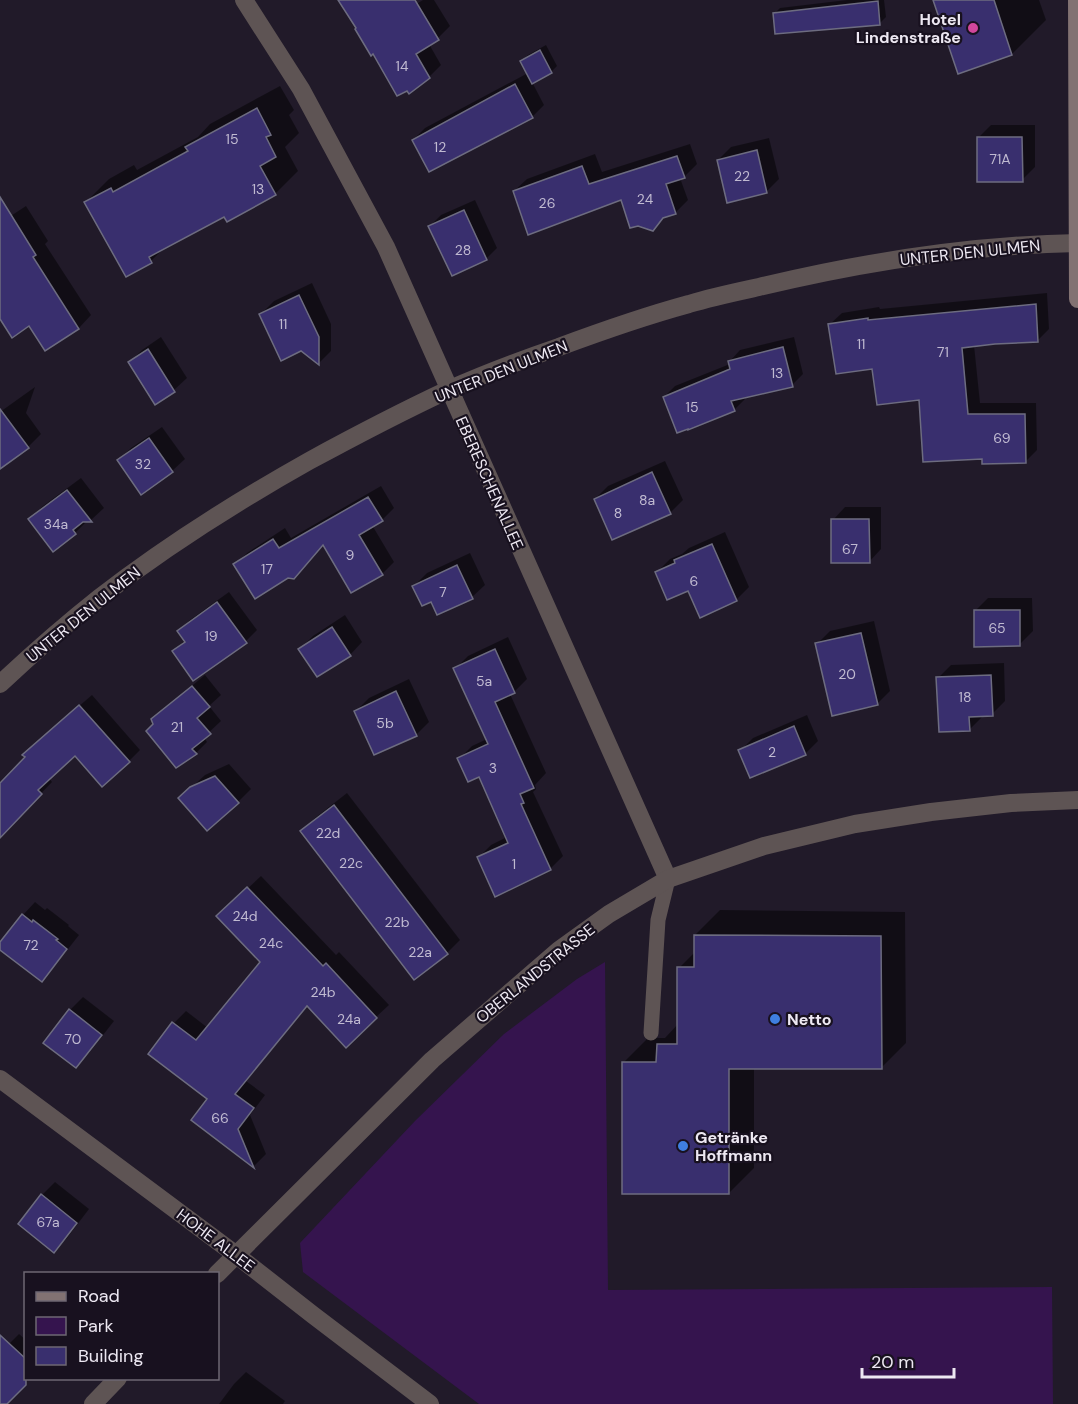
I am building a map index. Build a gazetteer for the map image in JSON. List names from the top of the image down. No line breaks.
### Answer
{"streets":{"street":["UNTER DEN ULMEN","EBERESCHENALLEE","OBERLANDSTRASSE","HOHE ALLEE"]},"crossings":[["UNTER DEN ULMEN","EBERESCHENALLEE"],["EBERESCHENALLEE","OBERLANDSTRASSE"],["OBERLANDSTRASSE","HOHE ALLEE"]],"places":["Hotel Lindenstraße","Netto","Getränke Hoffmann"],"house_numbers":["14","15","12","71A","22","13","24","26","28","11","11","71","13","15","69","32","8a","8","34a","67","9","17","6","7","65","19","20","5a","18","5b","21","2","3","22d","22c","1","24d","22b","24c","72","22a","24b","24a","70","66","67a"],"legend":["Road","Park","Building"],"scale_bar":"20 m"}
